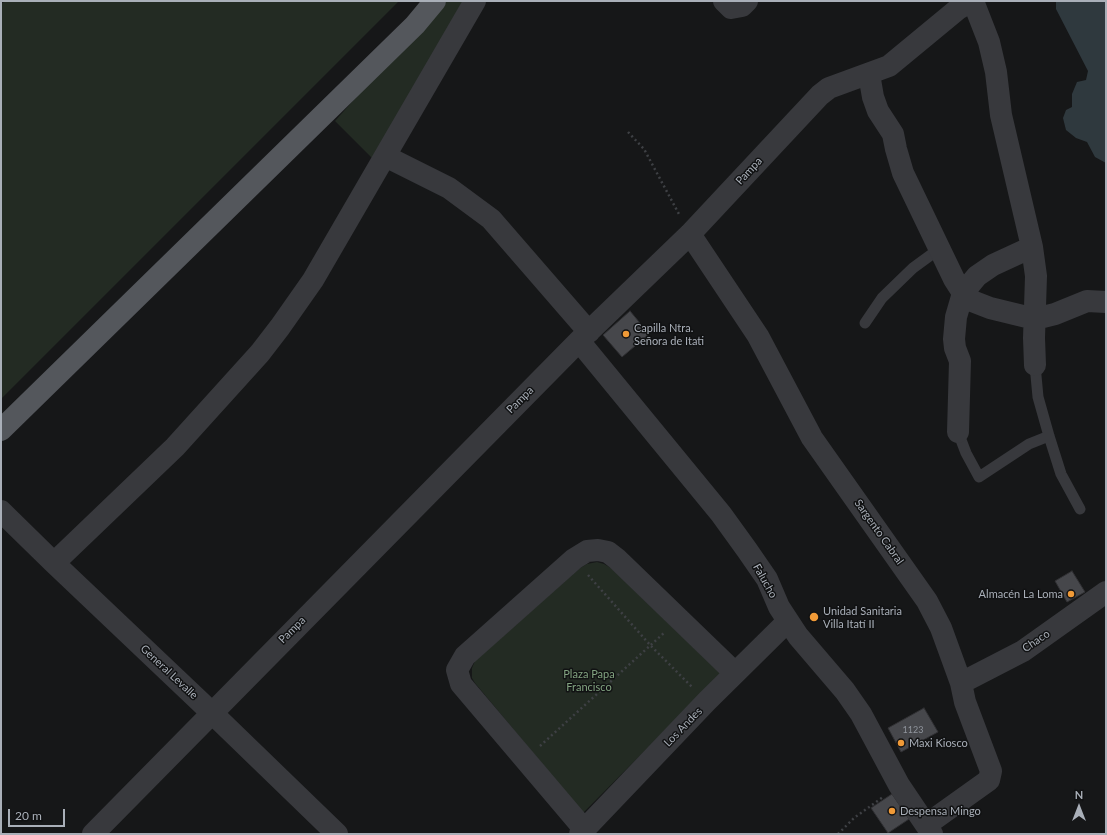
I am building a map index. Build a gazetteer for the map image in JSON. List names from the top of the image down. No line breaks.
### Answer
{"streets":{"street":["Pampa","Sargento Cabral","Falucho","Chaco","General Levalle","Los Andes"]},"crossings":[["Pampa","Sargento Cabral"],["Pampa","Falucho"],["Pampa","General Levalle"],["Sargento Cabral","Falucho"],["Sargento Cabral","Chaco"],["Falucho","Los Andes"]],"parks":["Plaza Papa Francisco"],"places":["Capilla Ntra. Señora de Itati","Almacén La Loma","Unidad Sanitaria Villa Itatí II","Maxi Kiosco","Despensa Mingo"],"house_numbers":["1123"],"scale_bar":"20 m","north":"top"}
